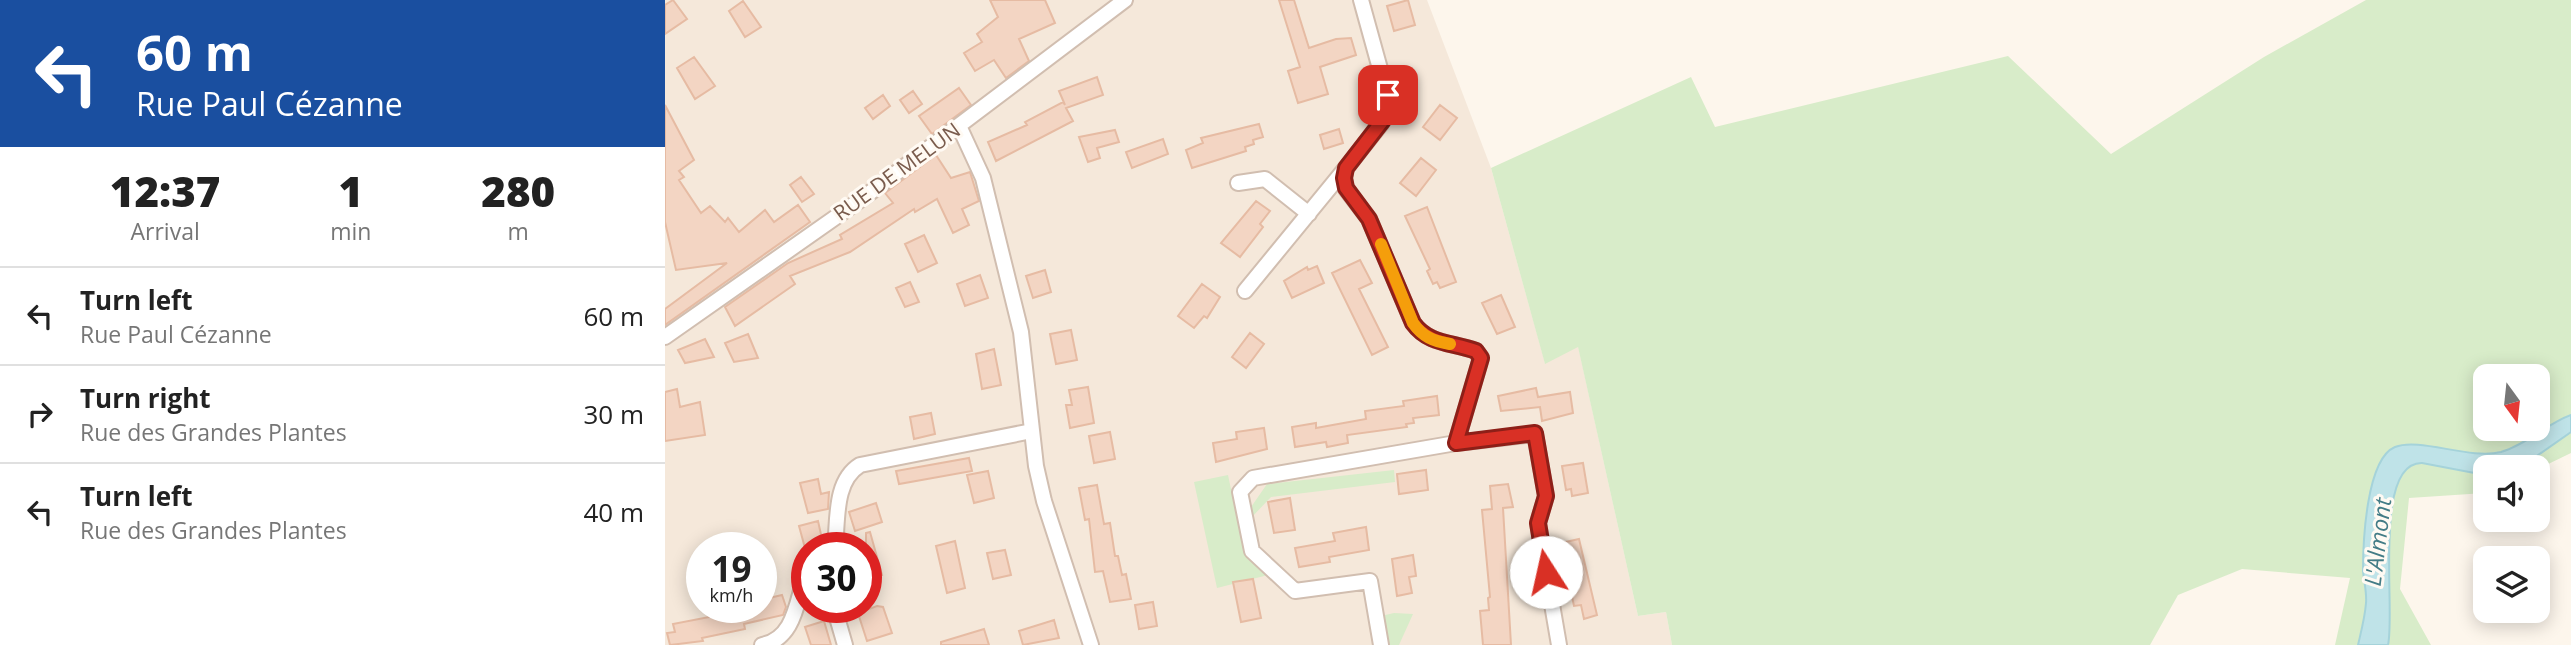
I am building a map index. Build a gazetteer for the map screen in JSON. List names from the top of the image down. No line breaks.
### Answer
{"streets":{"street":["RUE DE MELUN"]},"water":["L'Almont"],"north":"bottom","page":{"turn":["60 m","Rue Paul Cézanne"],"eta":["12:37","Arrival","1","min","280","m"],"list":[{"name":"Turn left","note":"Rue Paul Cézanne","value":"60 m"},{"name":"Turn right","note":"Rue des Grandes Plantes","value":"30 m"},{"name":"Turn left","note":"Rue des Grandes Plantes","value":"40 m"}],"speed":"19 km/h","limit":"30"}}
